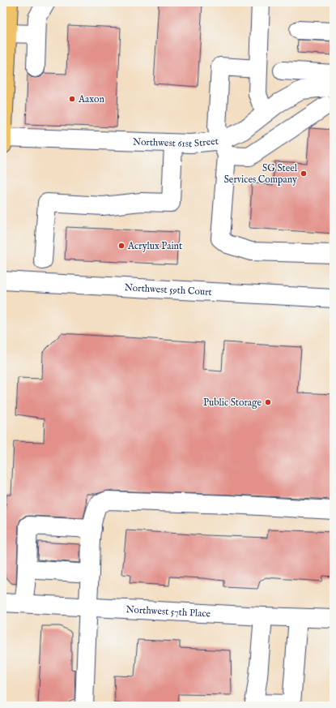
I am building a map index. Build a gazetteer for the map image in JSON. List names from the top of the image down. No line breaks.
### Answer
{"streets":{"street":["Northwest 61st Street","Northwest 59th Court","Northwest 57th Place"]},"places":["Aaxon","SG Steel Services Company","Acrylux Paint","Public Storage"]}
